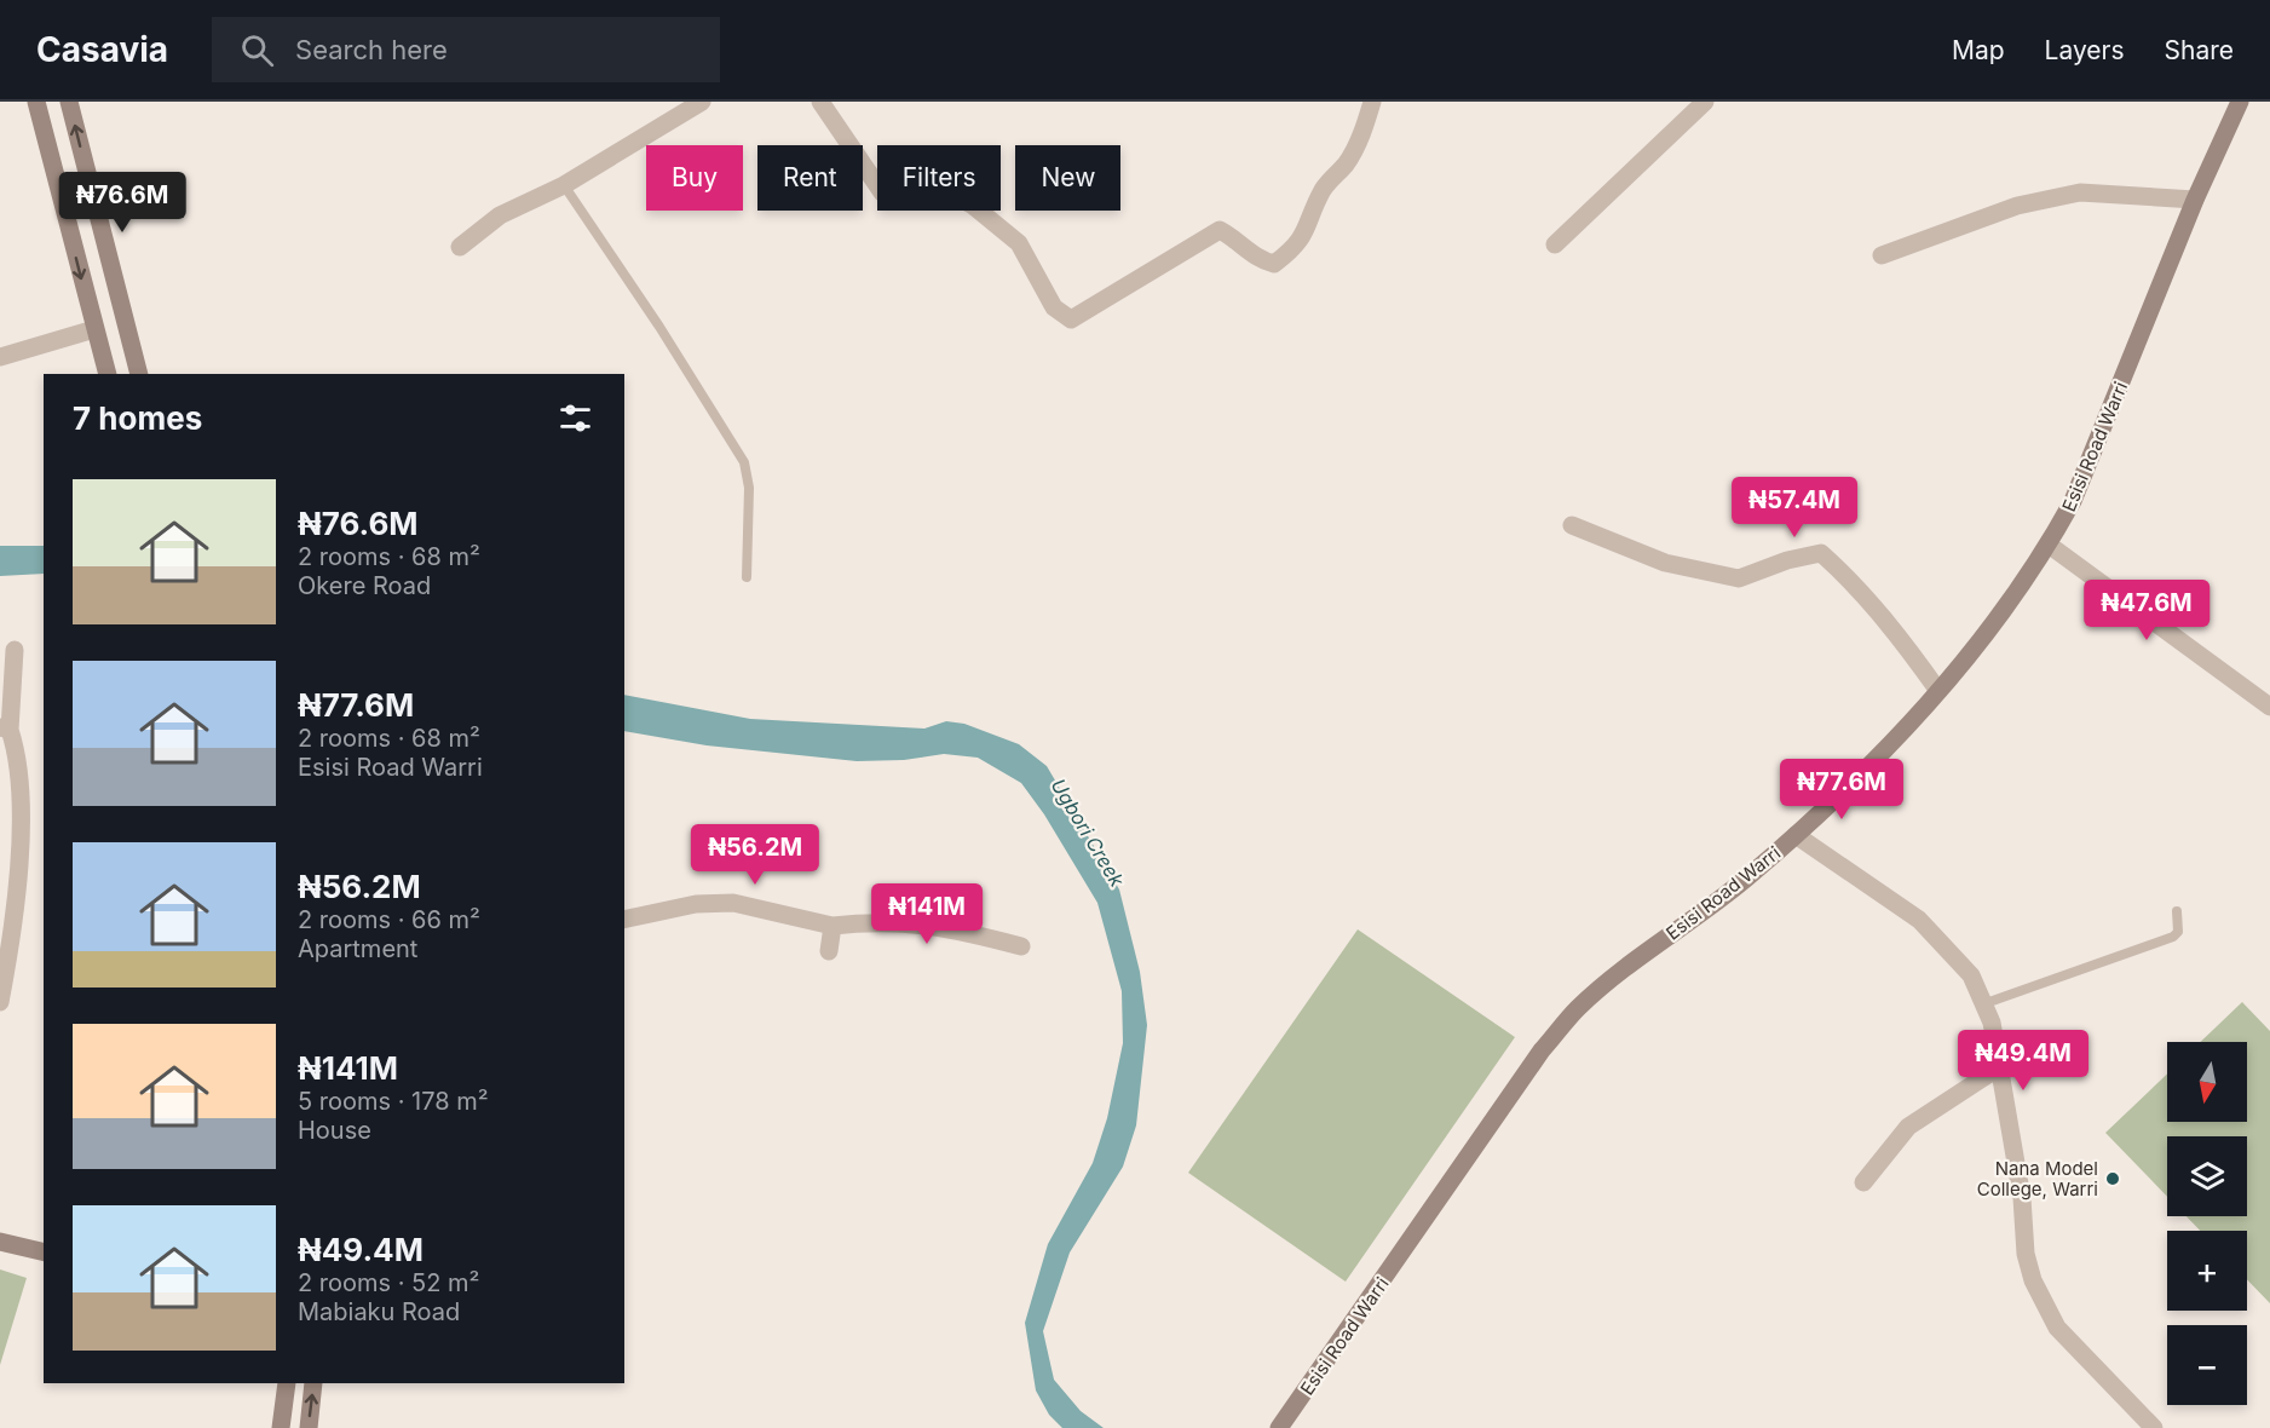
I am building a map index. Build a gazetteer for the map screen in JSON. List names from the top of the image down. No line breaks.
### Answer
{"streets":{"street":["Esisi Road Warri"]},"water":["Ugbori Creek"],"places":["Nana Model College, Warri"],"north":"bottom","page":{"header":"Casavia","search":"Search here","nav":["Map","Layers","Share"],"chip":["Buy","Rent","Filters","New"],"price":["₦76.6M","₦57.4M","₦47.6M","₦77.6M","₦56.2M","₦141M","₦49.4M"],"heading":"7 homes","list":[{"name":"₦76.6M","note":"2 rooms · 68 m² · Okere Road"},{"name":"₦77.6M","note":"2 rooms · 68 m² · Esisi Road Warri"},{"name":"₦56.2M","note":"2 rooms · 66 m² · Apartment"},{"name":"₦141M","note":"5 rooms · 178 m² · House"},{"name":"₦49.4M","note":"2 rooms · 52 m² · Mabiaku Road"}],"map_buttons":["+","−"]}}
